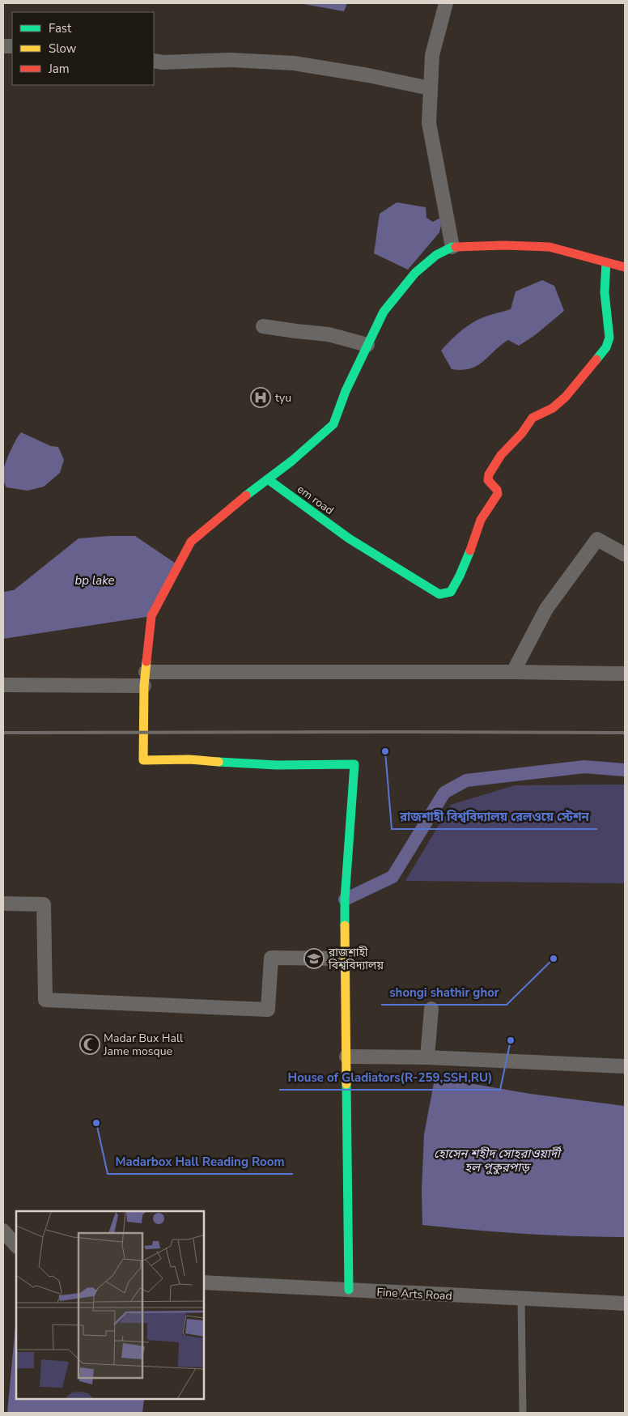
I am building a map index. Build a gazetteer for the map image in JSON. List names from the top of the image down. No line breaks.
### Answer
{"streets":{"street":["em road","Fine Arts Road"]},"water":["bp lake","হোসেন শহীদ সোহরাওয়ার্দী হল পুকুরপাড়"],"places":{"hospital":["tyu"],"other":["রাজশাহী বিশ্ববিদ্যালয় রেলওয়ে স্টেশন","shongi shathir ghor","House of Gladiators(R-259,SSH,RU)","Madarbox Hall Reading Room"],"school or university":["রাজশাহী বিশ্ববিদ্যালয়"],"mosque":["Madar Bux Hall Jame mosque"]},"legend":["Fast","Slow","Jam"]}
